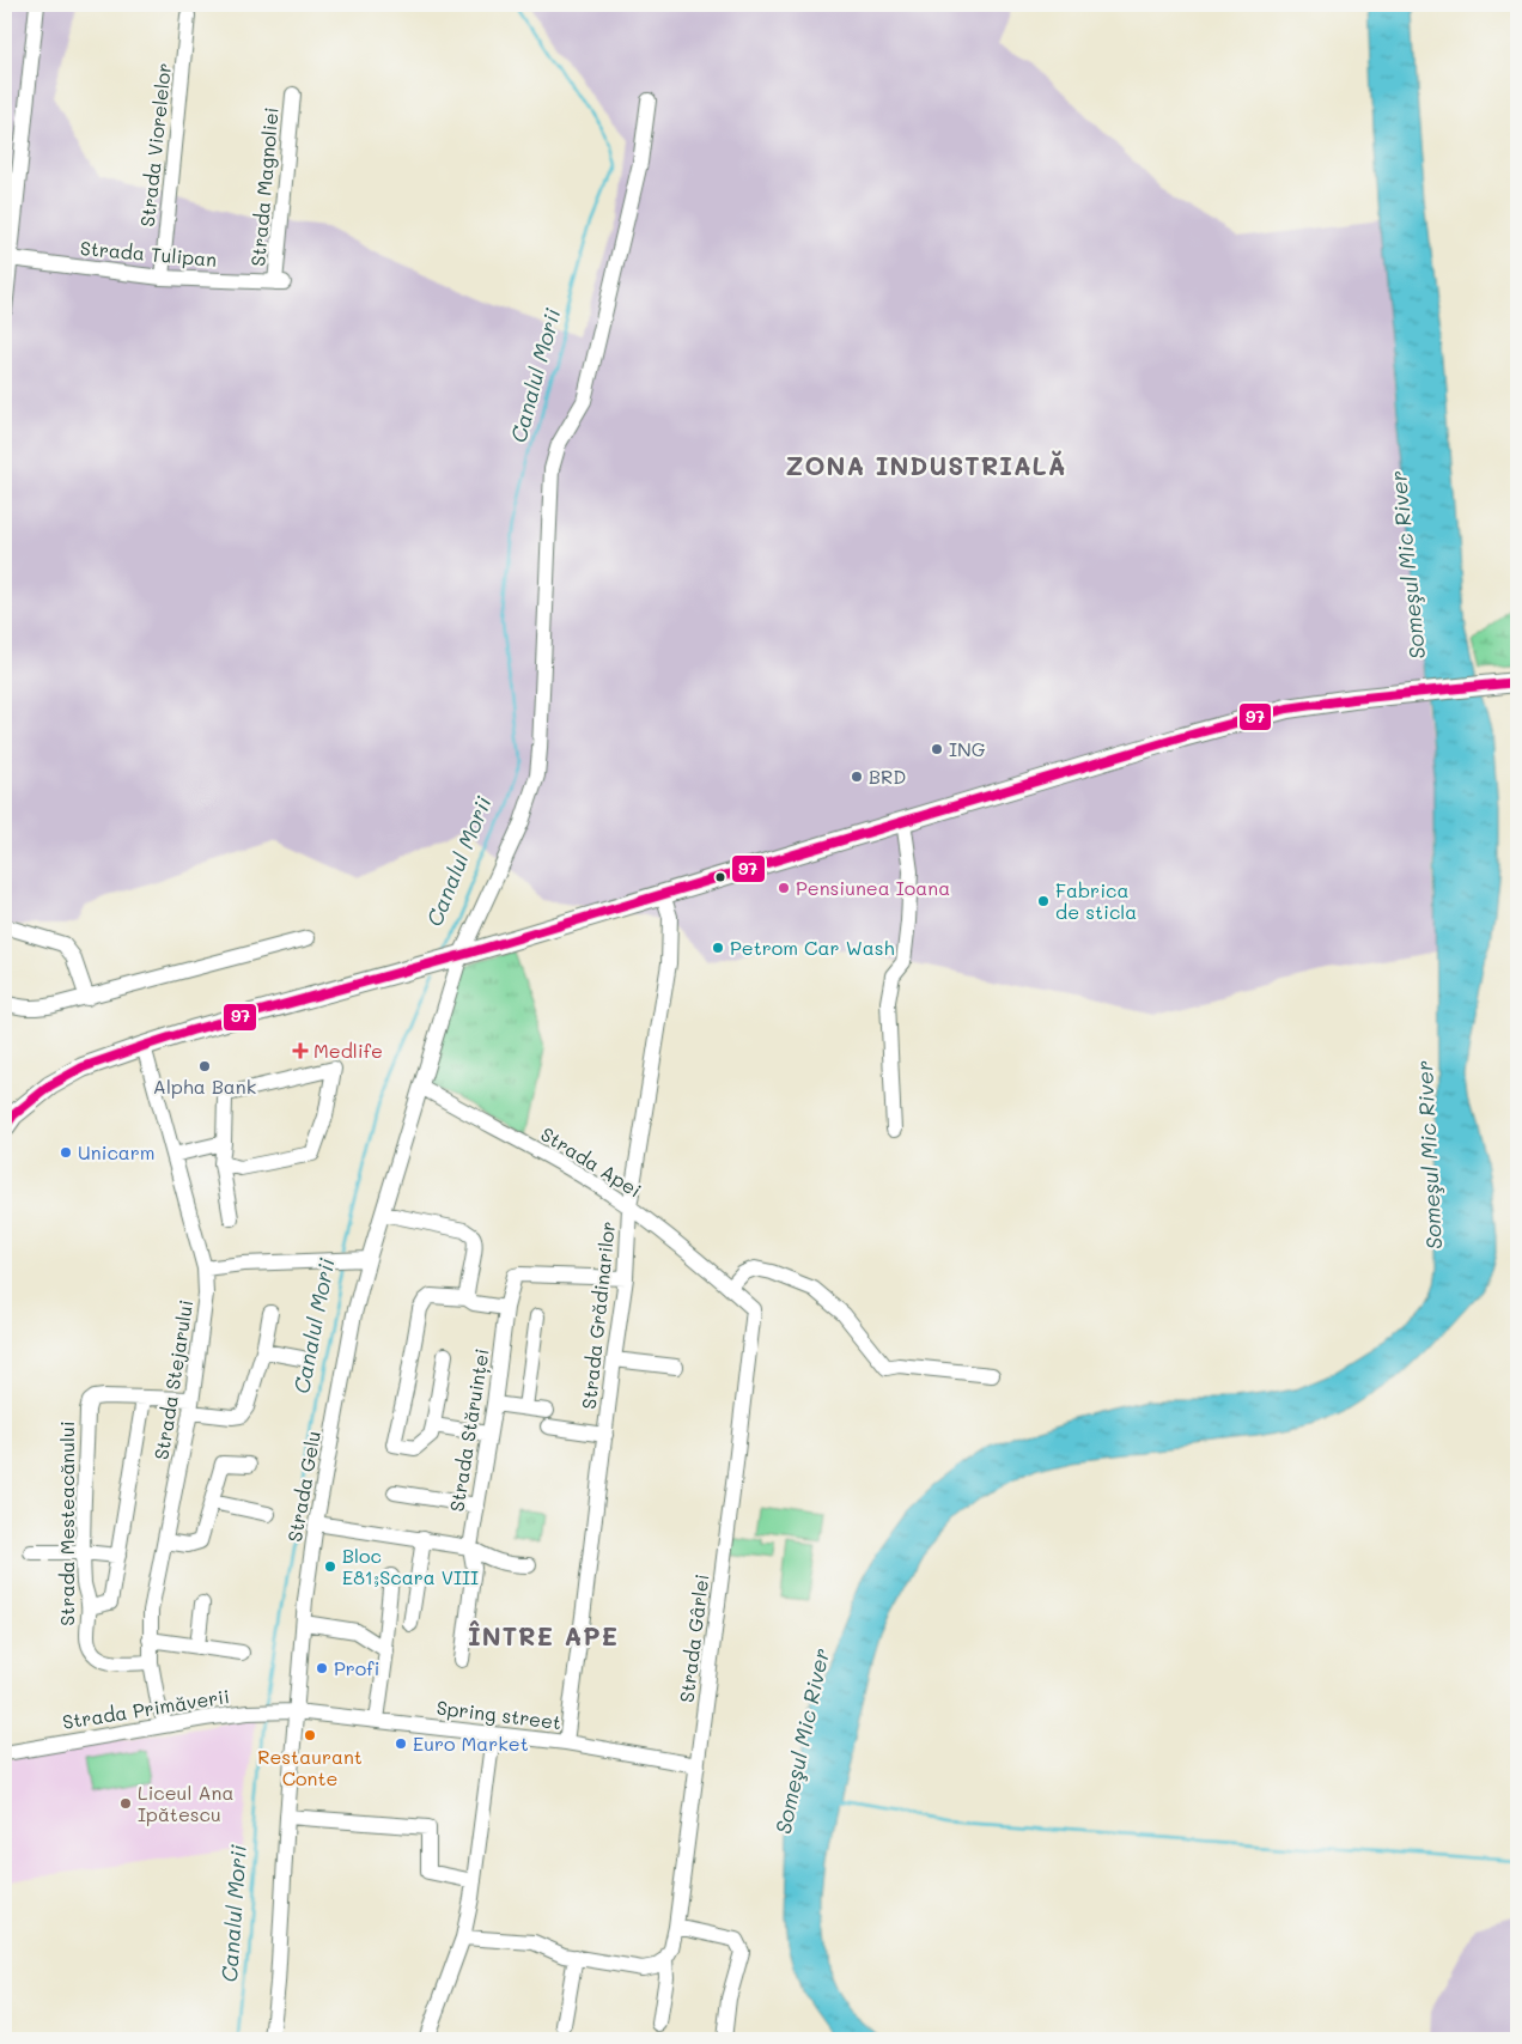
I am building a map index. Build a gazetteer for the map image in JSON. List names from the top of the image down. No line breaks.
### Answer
{"streets":{"street":["Strada Viorelelor","Strada Magnoliei","Strada Tulipan","Strada Apei","Strada Grădinarilor","Strada Stejarului","Strada Stăruinței","Strada Gelu","Strada Mesteacănului","Strada Gârlei","Strada Primăverii","Spring street"]},"crossings":[["Strada Viorelelor","Strada Tulipan"],["Strada Magnoliei","Strada Tulipan"],["Strada Apei","Strada Grădinarilor"],["Strada Apei","Strada Gelu"],["Strada Apei","Strada Gârlei"],["Strada Grădinarilor","Strada Stăruinței"],["Strada Grădinarilor","Spring street"],["Strada Stejarului","Strada Mesteacănului"],["Strada Stejarului","Strada Primăverii"],["Strada Gelu","Strada Primăverii"],["Strada Gelu","Spring street"],["Strada Gârlei","Spring street"],["Strada Primăverii","Spring street"]],"districts":["ZONA INDUSTRIALĂ","ÎNTRE APE"],"water":["Canalul Morii","Someşul Mic River"],"places":{"other":["ING","BRD","Pensiunea Ioana","Fabrica de sticla","Petrom Car Wash","Alpha Bank","Unicarm","Bloc E81;Scara VIII","Profi","Restaurant Conte","Euro Market","Liceul Ana Ipătescu"],"health":["Medlife"]},"lines":["transit line 97"]}
